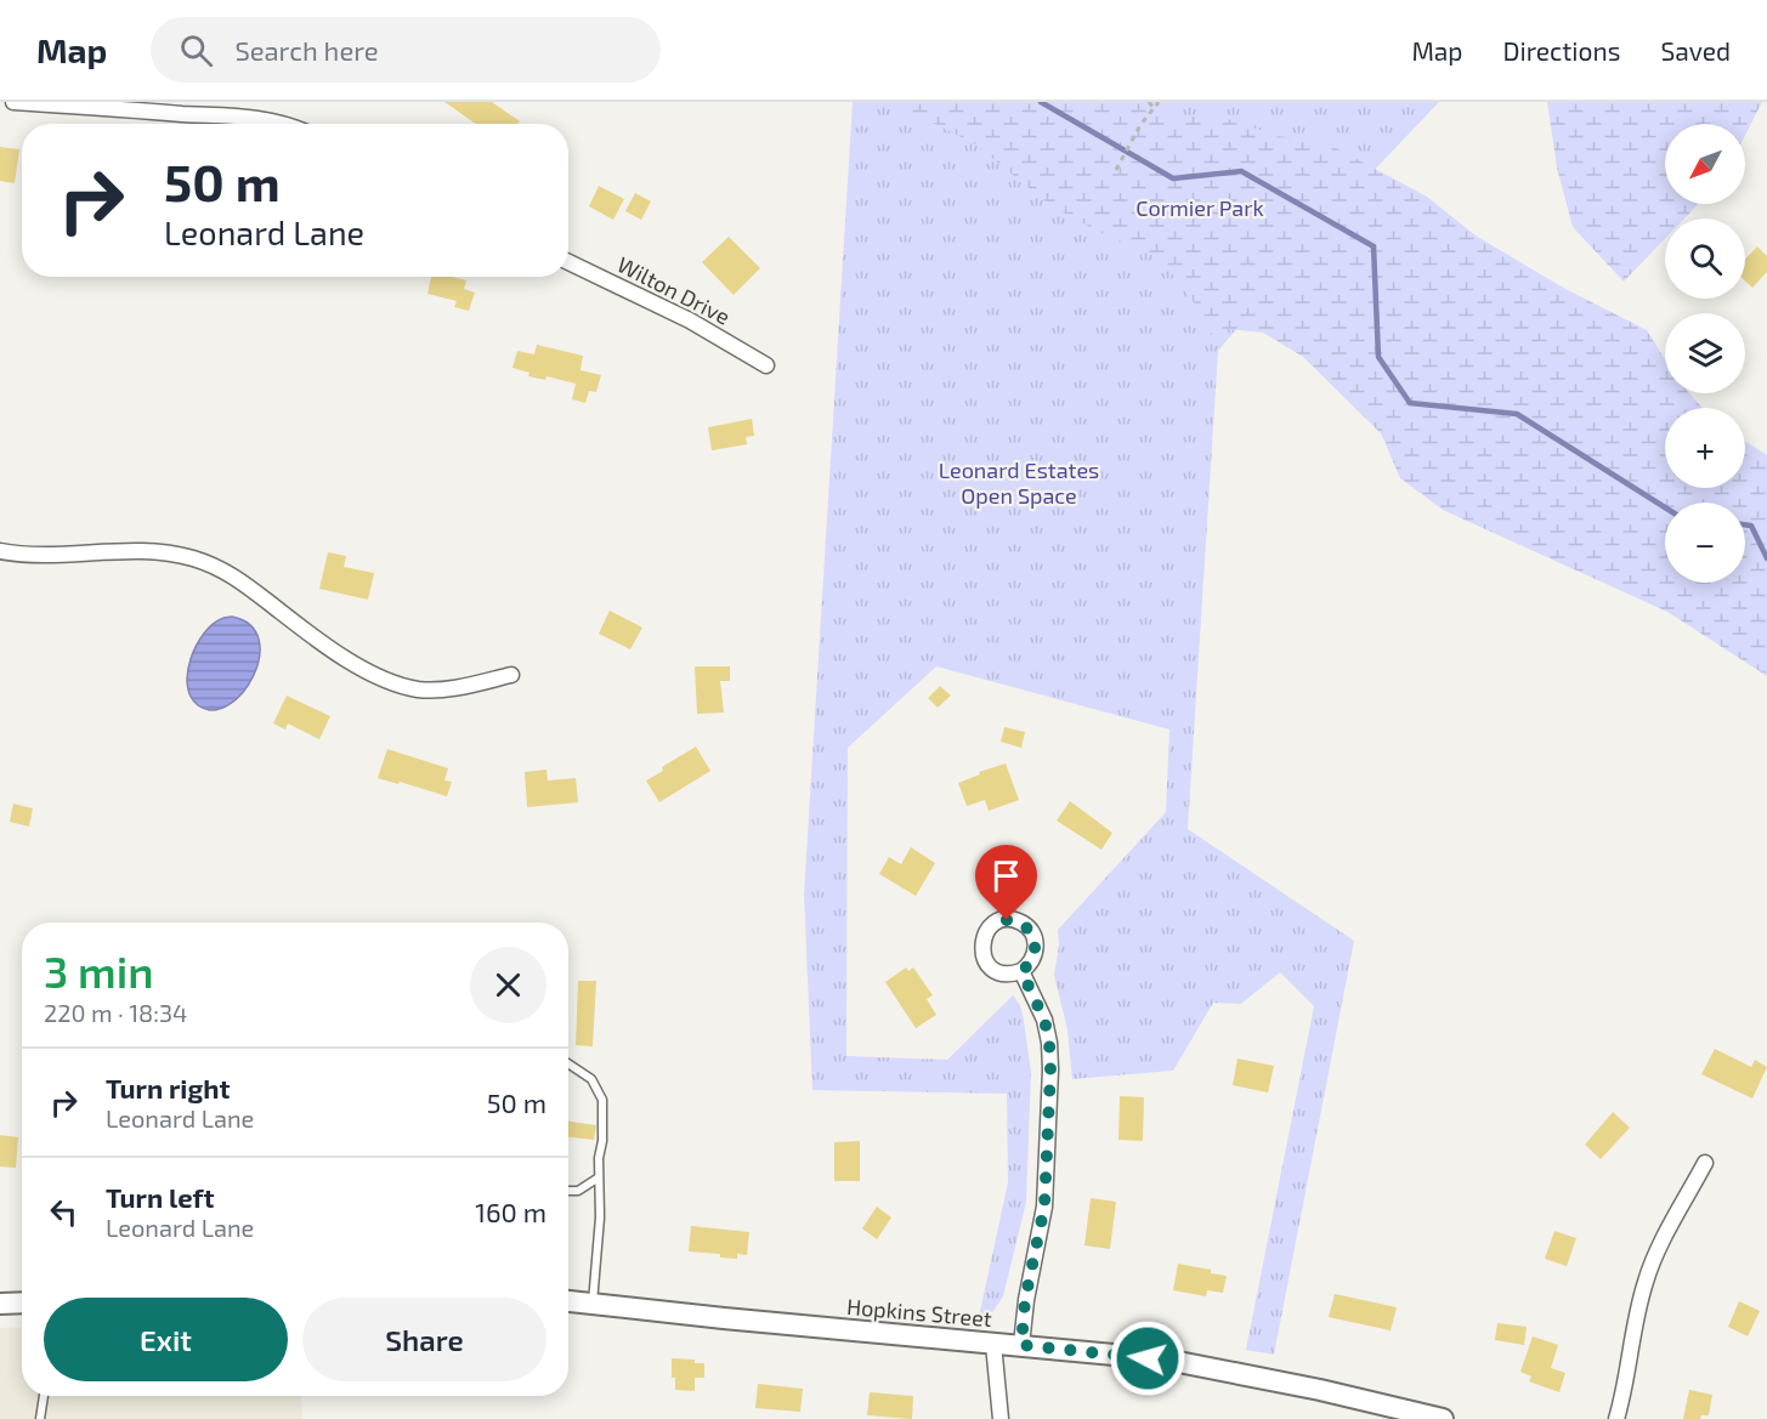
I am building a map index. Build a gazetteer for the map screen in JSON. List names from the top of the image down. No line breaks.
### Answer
{"streets":{"street":["Wilton Drive","Hopkins Street"]},"parks":["Cormier Park","Leonard Estates Open Space"],"north":"bottom left","page":{"header":"Map","search":"Search here","nav":["Map","Directions","Saved"],"map_buttons":["+","−"],"turn":["50 m","Leonard Lane"],"heading":["3 min","220 m · 18:34"],"list":[{"name":"Turn right","note":"Leonard Lane","value":"50 m"},{"name":"Turn left","note":"Leonard Lane","value":"160 m"}],"buttons":["Exit","Share"]}}
